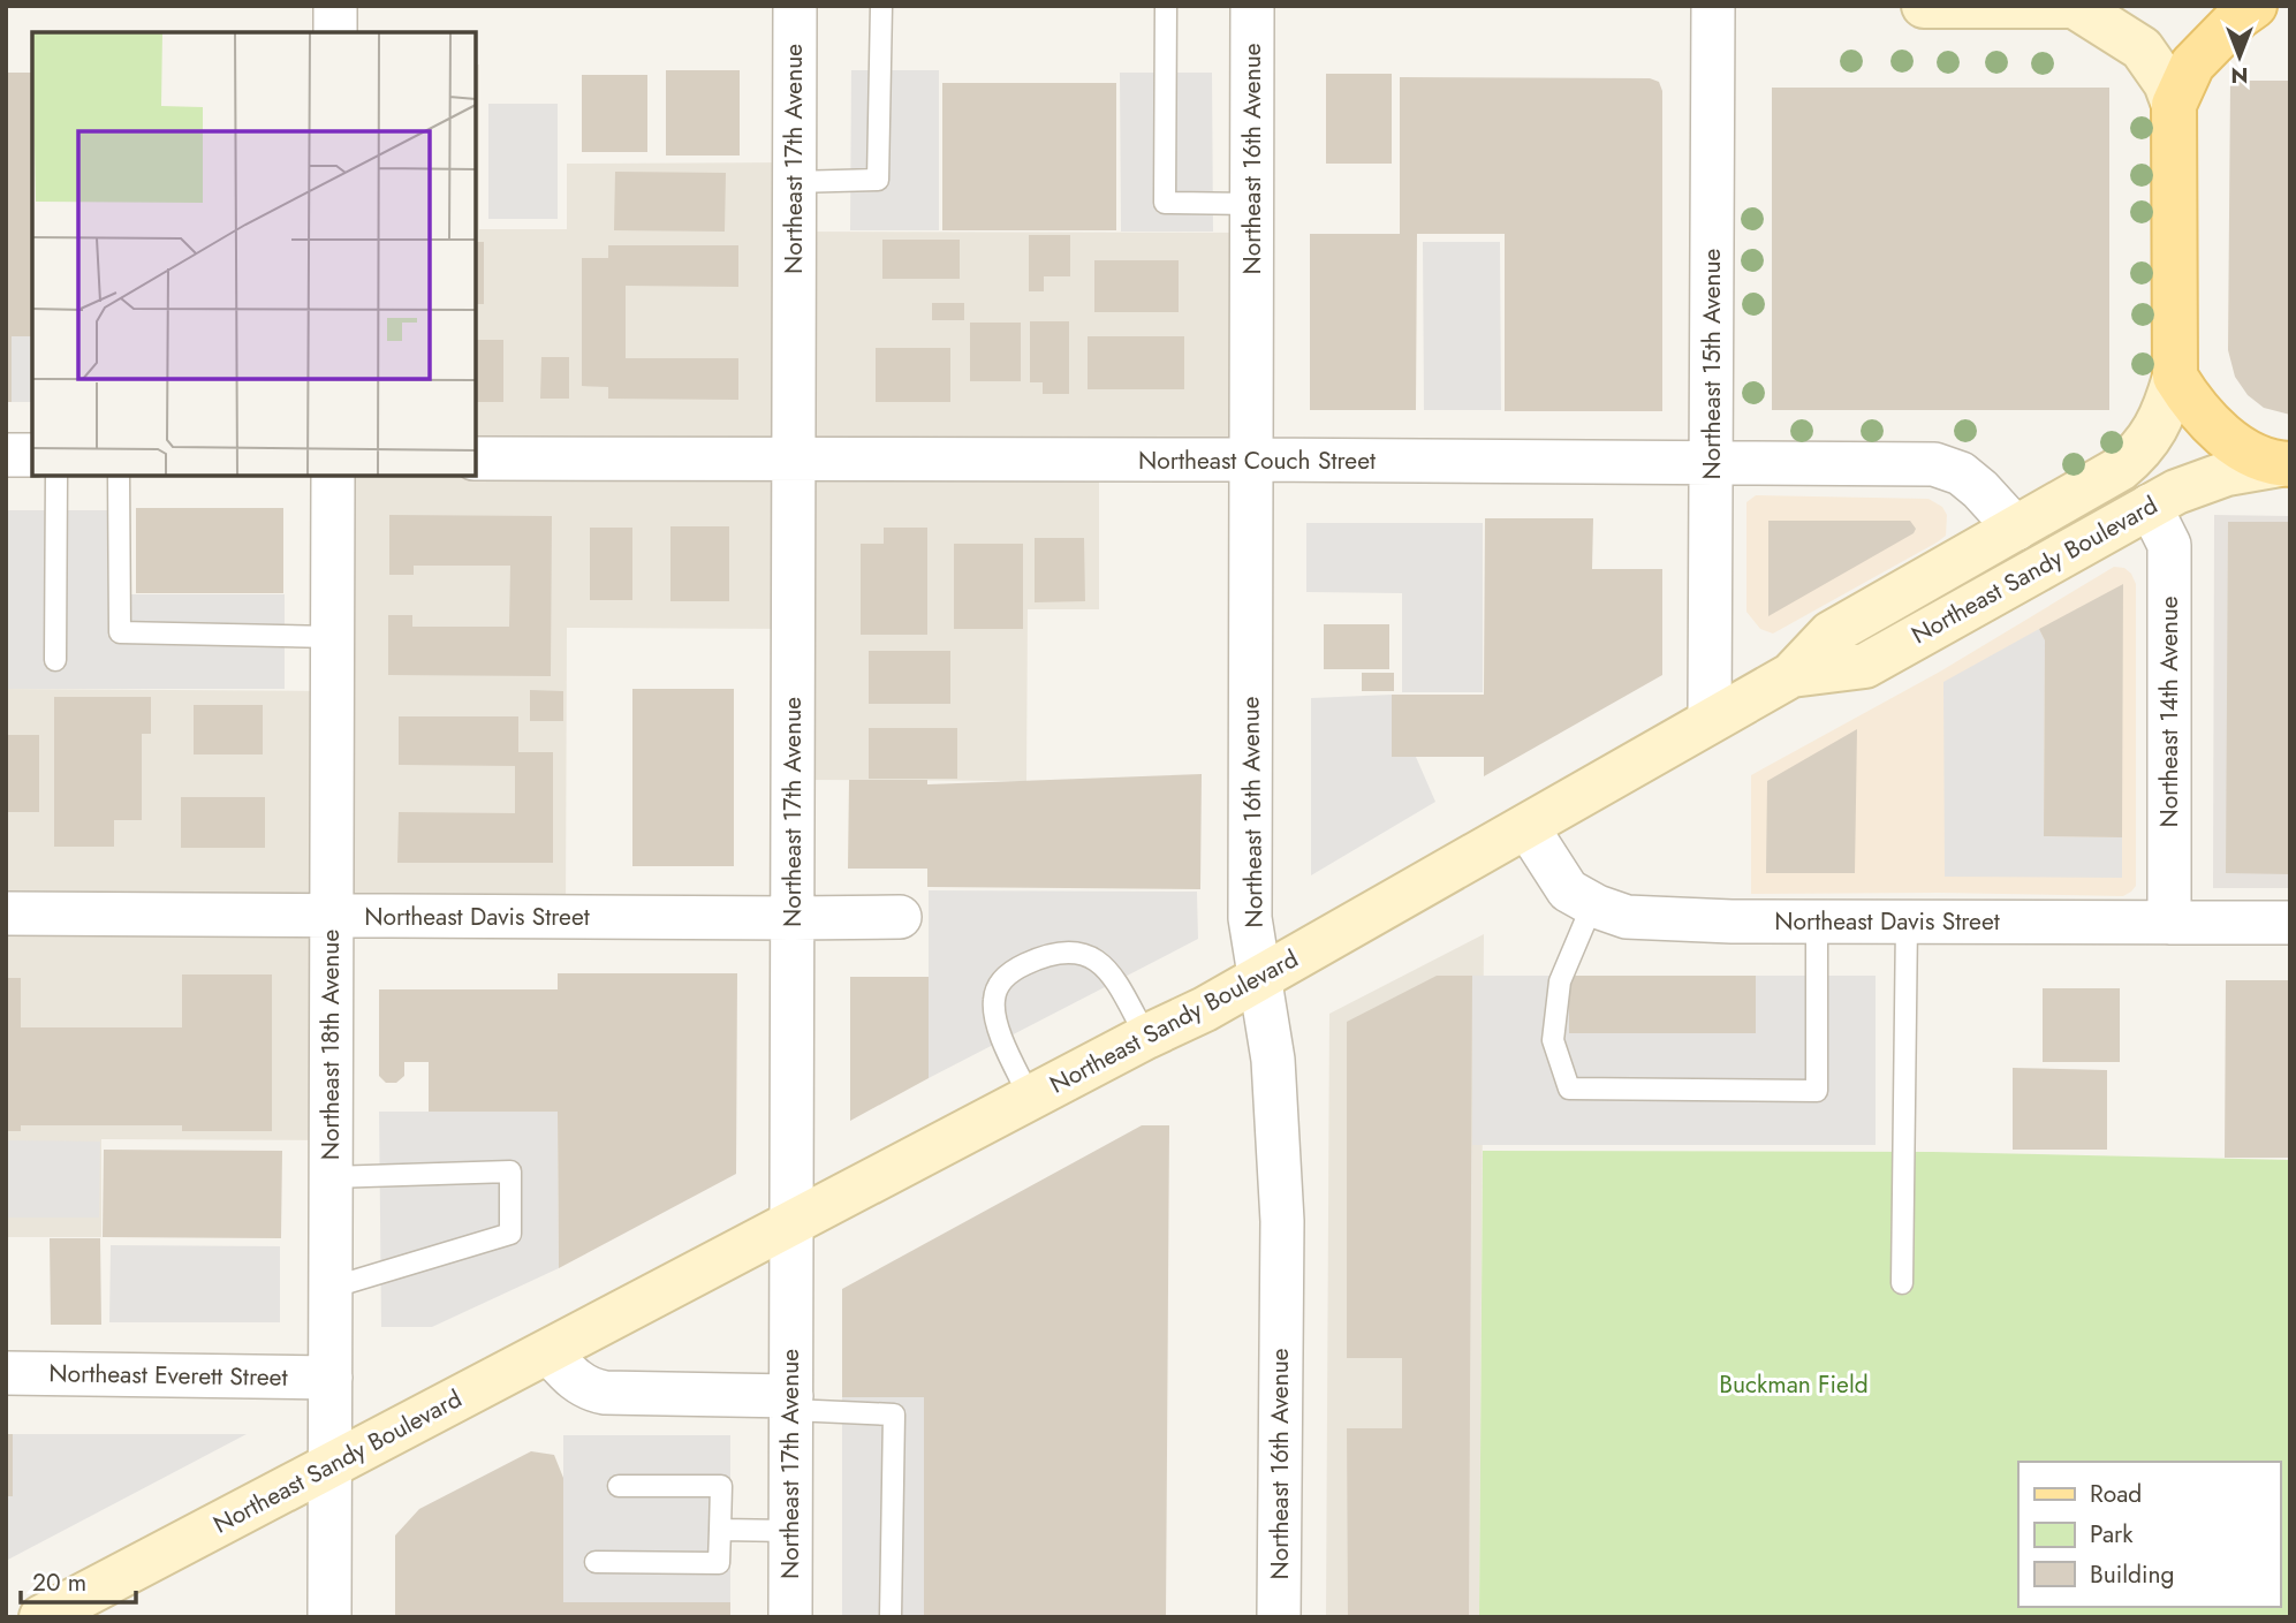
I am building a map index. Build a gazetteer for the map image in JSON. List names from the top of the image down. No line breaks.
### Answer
{"streets":{"main road":["Northeast Sandy Boulevard"],"street":["Northeast 17th Avenue","Northeast 16th Avenue","Northeast 15th Avenue","Northeast Couch Street","Northeast 14th Avenue","Northeast Davis Street","Northeast 18th Avenue","Northeast Everett Street"]},"crossings":[["Northeast 17th Avenue","Northeast Couch Street"],["Northeast 17th Avenue","Northeast Sandy Boulevard"],["Northeast 17th Avenue","Northeast Davis Street"],["Northeast 16th Avenue","Northeast Couch Street"],["Northeast 16th Avenue","Northeast Sandy Boulevard"],["Northeast 15th Avenue","Northeast Couch Street"],["Northeast 15th Avenue","Northeast Sandy Boulevard"],["Northeast Couch Street","Northeast Sandy Boulevard"],["Northeast Sandy Boulevard","Northeast 14th Avenue"],["Northeast Sandy Boulevard","Northeast Davis Street"],["Northeast Sandy Boulevard","Northeast 18th Avenue"],["Northeast 14th Avenue","Northeast Davis Street"],["Northeast Davis Street","Northeast 18th Avenue"],["Northeast 18th Avenue","Northeast Everett Street"]],"parks":["Buckman Field"],"legend":["Road","Park","Building"],"scale_bar":"20 m","north":"bottom"}
